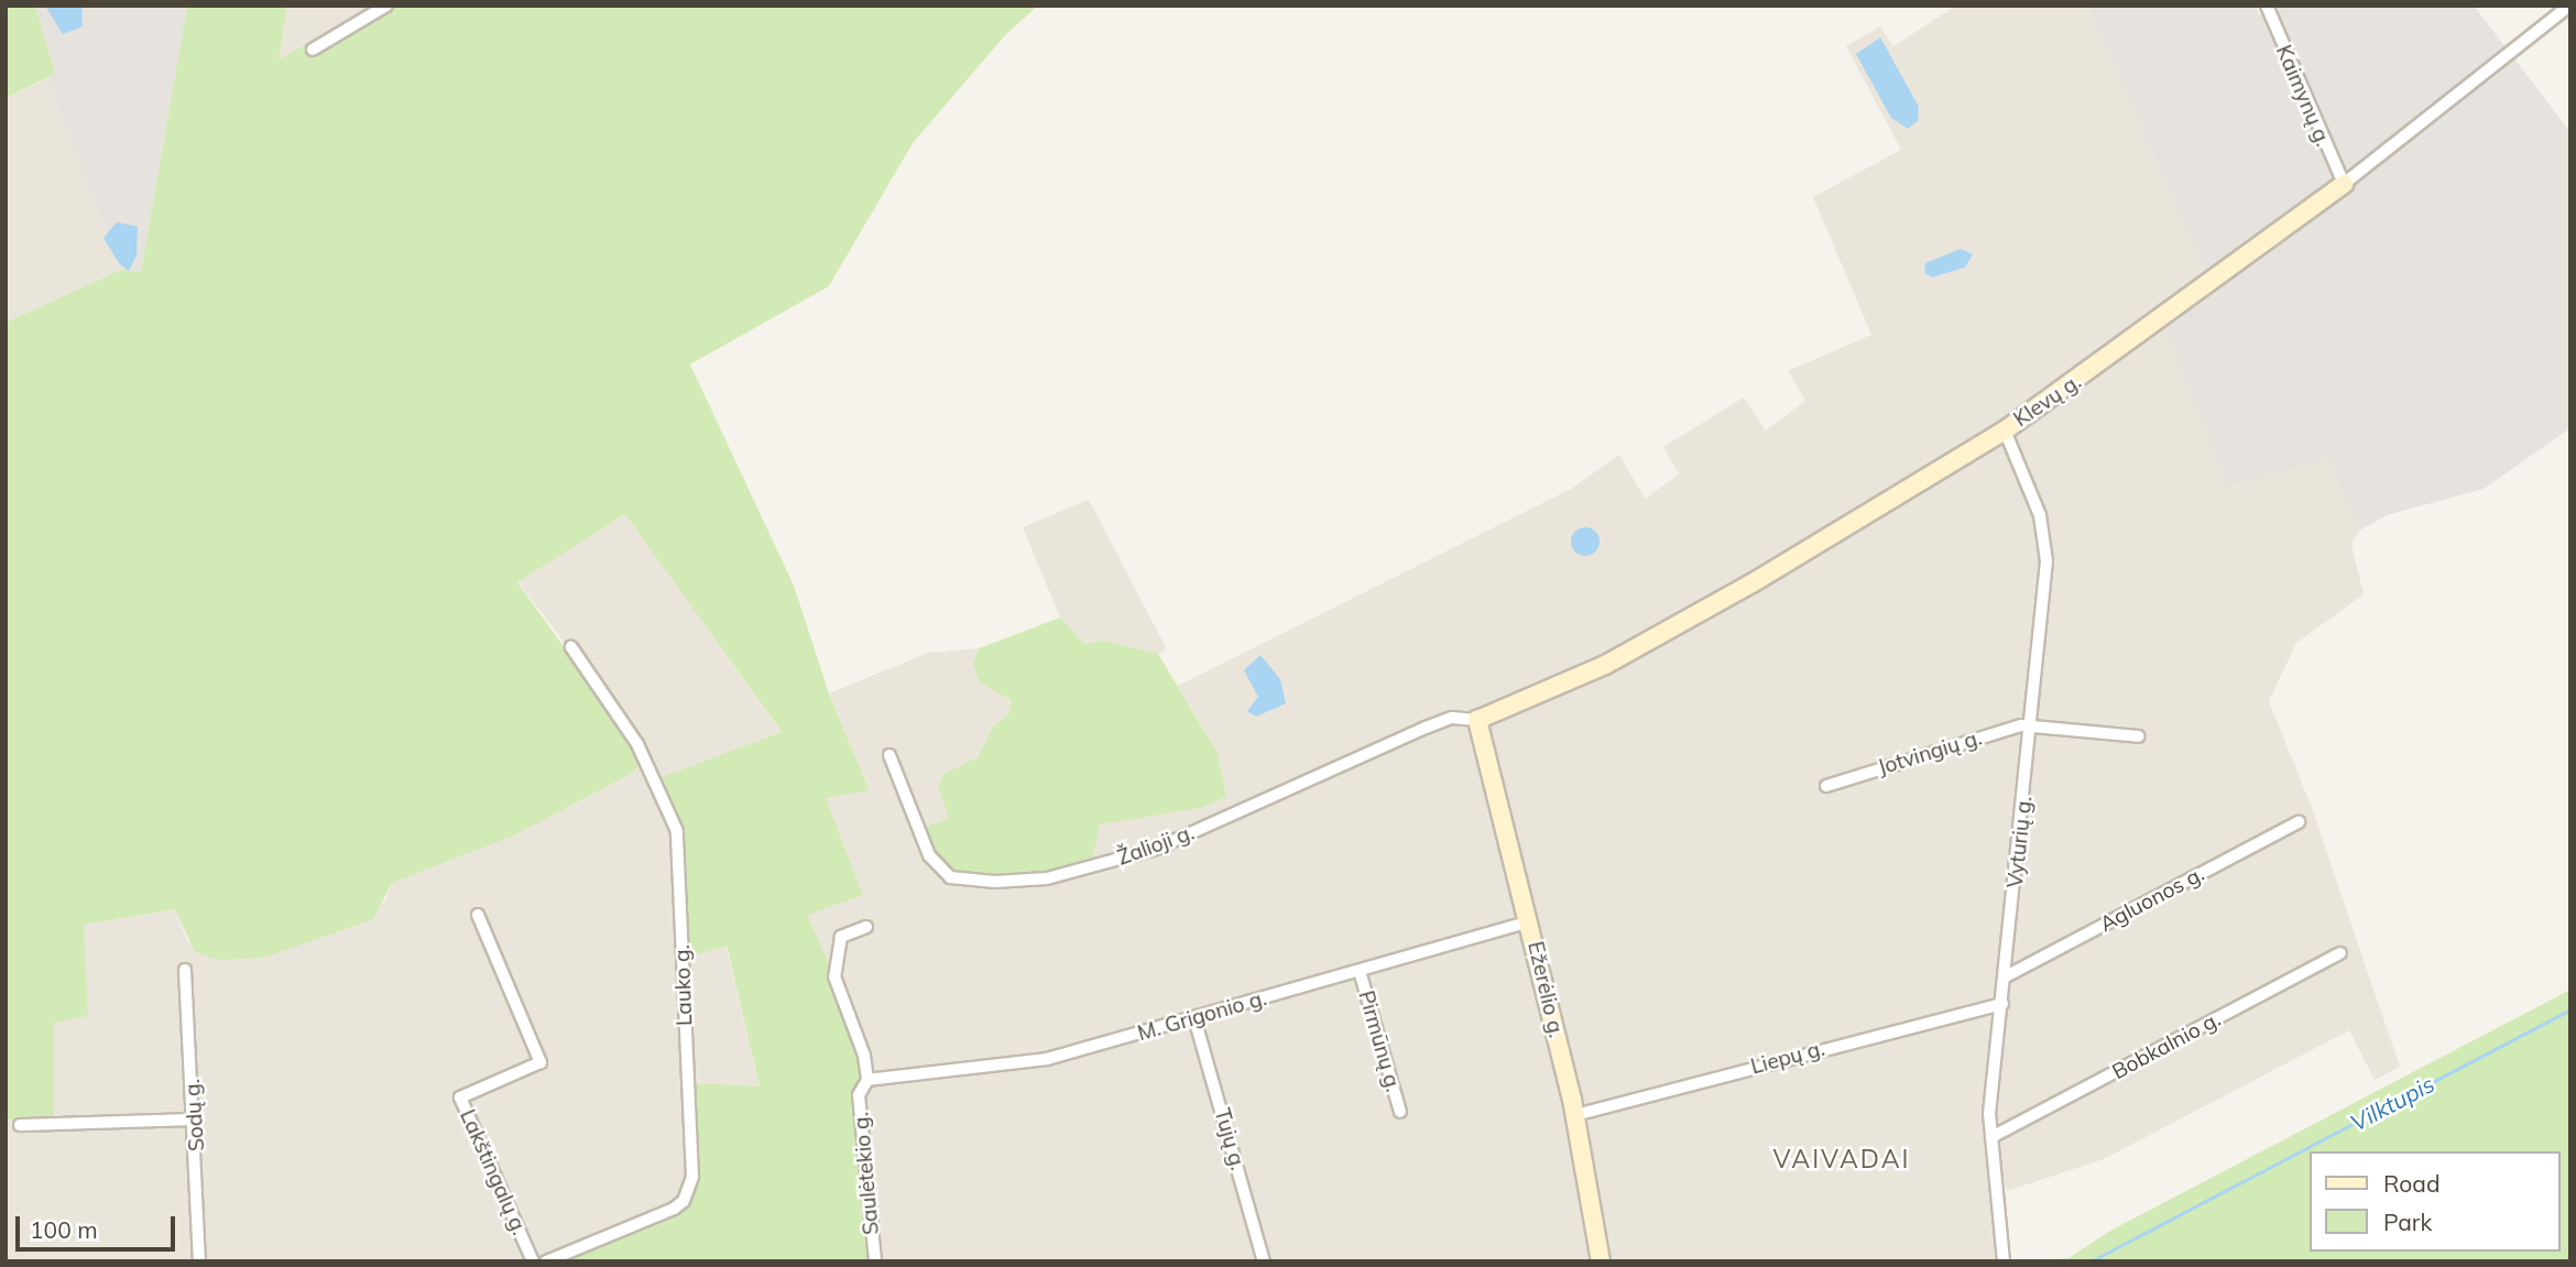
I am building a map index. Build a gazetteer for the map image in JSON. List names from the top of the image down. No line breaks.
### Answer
{"streets":{"main road":["Klevų g.","Ežerėlio g."],"street":["Kaimynų g.","Jotvingių g.","Vyturių g.","Žalioji g.","Agluonos g.","Lauko g.","M. Grigonio g.","Pirmūnų g.","Bobkalnio g.","Liepų g.","Sodų g.","Tujų g.","Lakštingalų g.","Saulėtekio g."]},"crossings":[["Kaimynų g.","Klevų g."],["Klevų g.","Vyturių g."],["Klevų g.","Žalioji g."],["Klevų g.","Ežerėlio g."],["Jotvingių g.","Vyturių g."],["Vyturių g.","Agluonos g."],["Vyturių g.","Bobkalnio g."],["Vyturių g.","Liepų g."],["Žalioji g.","Ežerėlio g."],["Ežerėlio g.","M. Grigonio g."],["Ežerėlio g.","Liepų g."],["M. Grigonio g.","Pirmūnų g."],["M. Grigonio g.","Tujų g."],["M. Grigonio g.","Saulėtekio g."]],"districts":["VAIVADAI"],"water":["Vilktupis"],"legend":["Road","Park"],"scale_bar":"100 m"}
